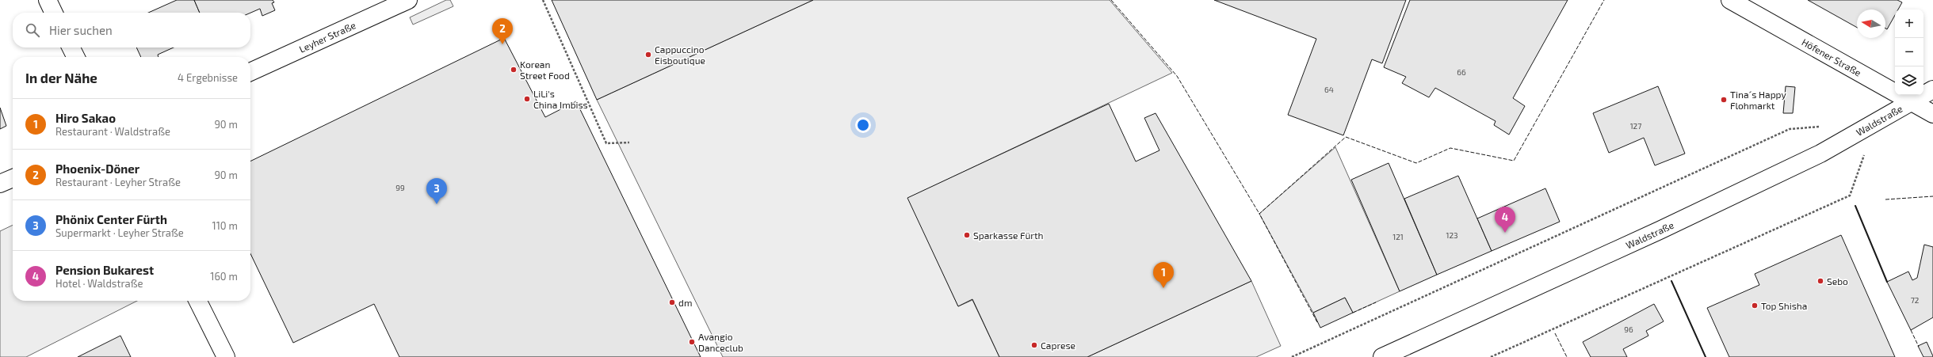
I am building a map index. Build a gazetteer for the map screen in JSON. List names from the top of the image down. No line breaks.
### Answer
{"streets":{"street":["Leyher Straße","Höfener Straße","Waldstraße"]},"crossings":[["Höfener Straße","Waldstraße"]],"places":["Cappuccino Eisboutique","Korean Street Food","LiLi's China Imbiss","Tina´s Happy Flohmarkt","Sparkasse Fürth","Sebo","dm","Top Shisha","Avangio Danceclub","Caprese"],"house_numbers":["66","64","127","99","123","121","72","96"],"north":"left","page":{"map_buttons":["+","−"],"search":"Hier suchen","pins":["2","3","4","1"],"heading":["In der Nähe","4 Ergebnisse"],"list":[{"mark":"1","name":"Hiro Sakao","note":"Restaurant · Waldstraße","value":"90 m"},{"mark":"2","name":"Phoenix-Döner","note":"Restaurant · Leyher Straße","value":"90 m"},{"mark":"3","name":"Phönix Center Fürth","note":"Supermarkt · Leyher Straße","value":"110 m"},{"mark":"4","name":"Pension Bukarest","note":"Hotel · Waldstraße","value":"160 m"}]}}
